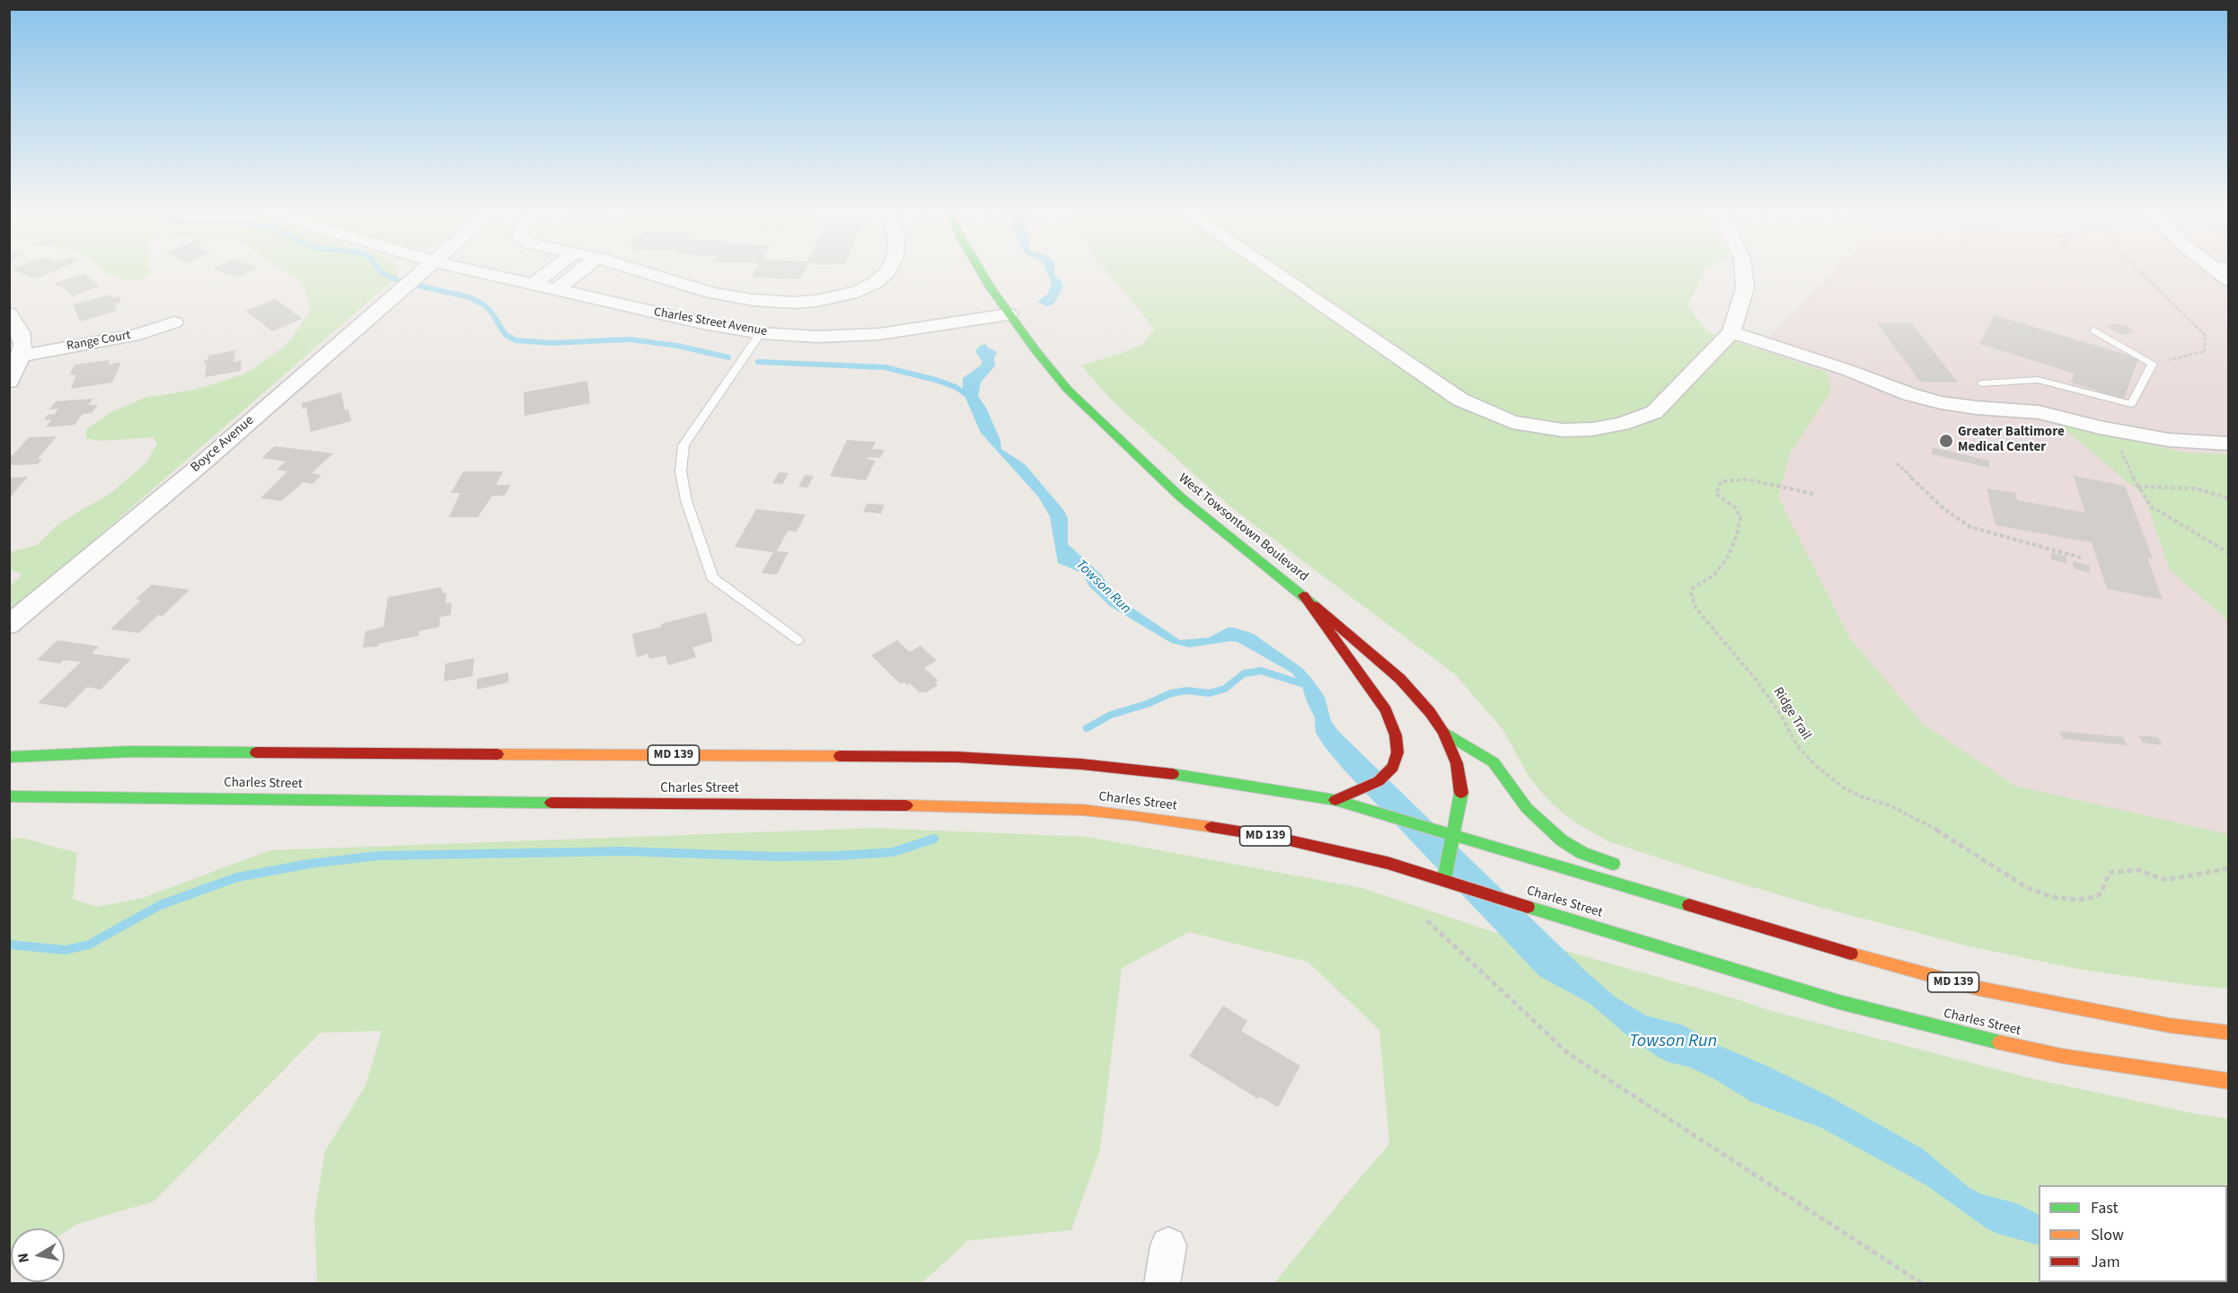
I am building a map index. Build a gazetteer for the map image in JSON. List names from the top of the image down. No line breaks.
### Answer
{"streets":{"main road":["West Towsontown Boulevard","MD 139","Charles Street"],"street":["Charles Street Avenue","Range Court","Boyce Avenue"],"path":["Ridge Trail"]},"crossings":[["Charles Street Avenue","West Towsontown Boulevard"],["West Towsontown Boulevard","MD 139"],["West Towsontown Boulevard","Charles Street"]],"water":["Towson Run"],"places":["Greater Baltimore Medical Center"],"legend":["Fast","Slow","Jam"],"north":"left"}
